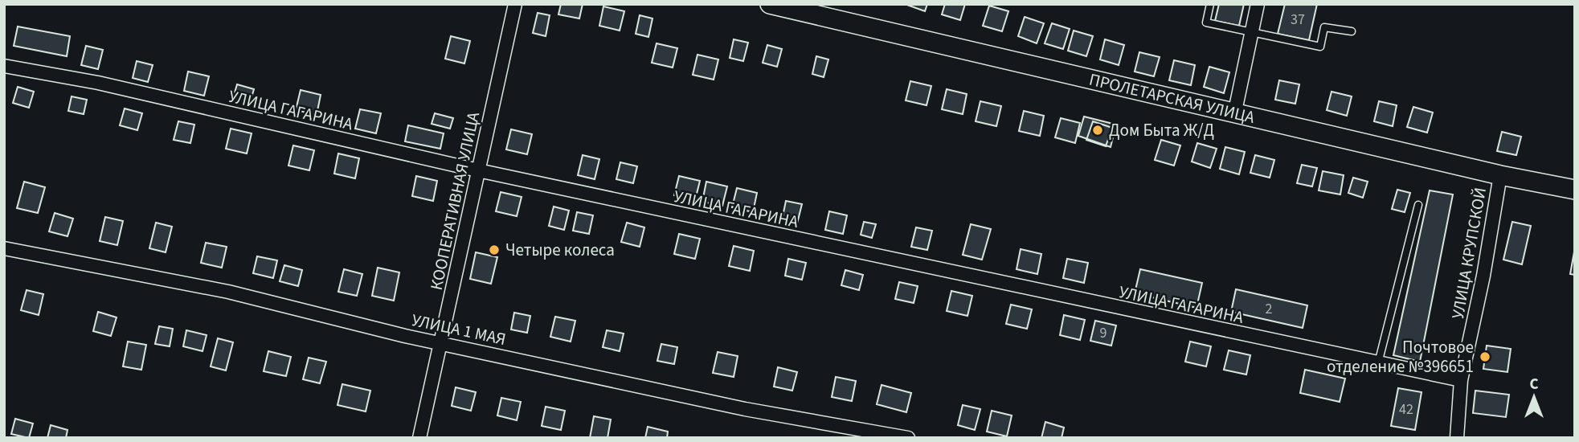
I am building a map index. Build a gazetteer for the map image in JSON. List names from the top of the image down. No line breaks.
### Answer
{"streets":{"main road":["ПРОЛЕТАРСКАЯ УЛИЦА"],"street":["УЛИЦА ГАГАРИНА","КООПЕРАТИВНАЯ УЛИЦА","УЛИЦА КРУПСКОЙ","УЛИЦА 1 МАЯ"]},"crossings":[["ПРОЛЕТАРСКАЯ УЛИЦА","УЛИЦА КРУПСКОЙ"],["УЛИЦА ГАГАРИНА","КООПЕРАТИВНАЯ УЛИЦА"],["УЛИЦА ГАГАРИНА","УЛИЦА КРУПСКОЙ"],["КООПЕРАТИВНАЯ УЛИЦА","УЛИЦА 1 МАЯ"]],"places":["Дом Быта Ж/Д","Четыре колеса","Почтовое отделение №396651"],"house_numbers":["37","2","9","42"],"north":"top"}
